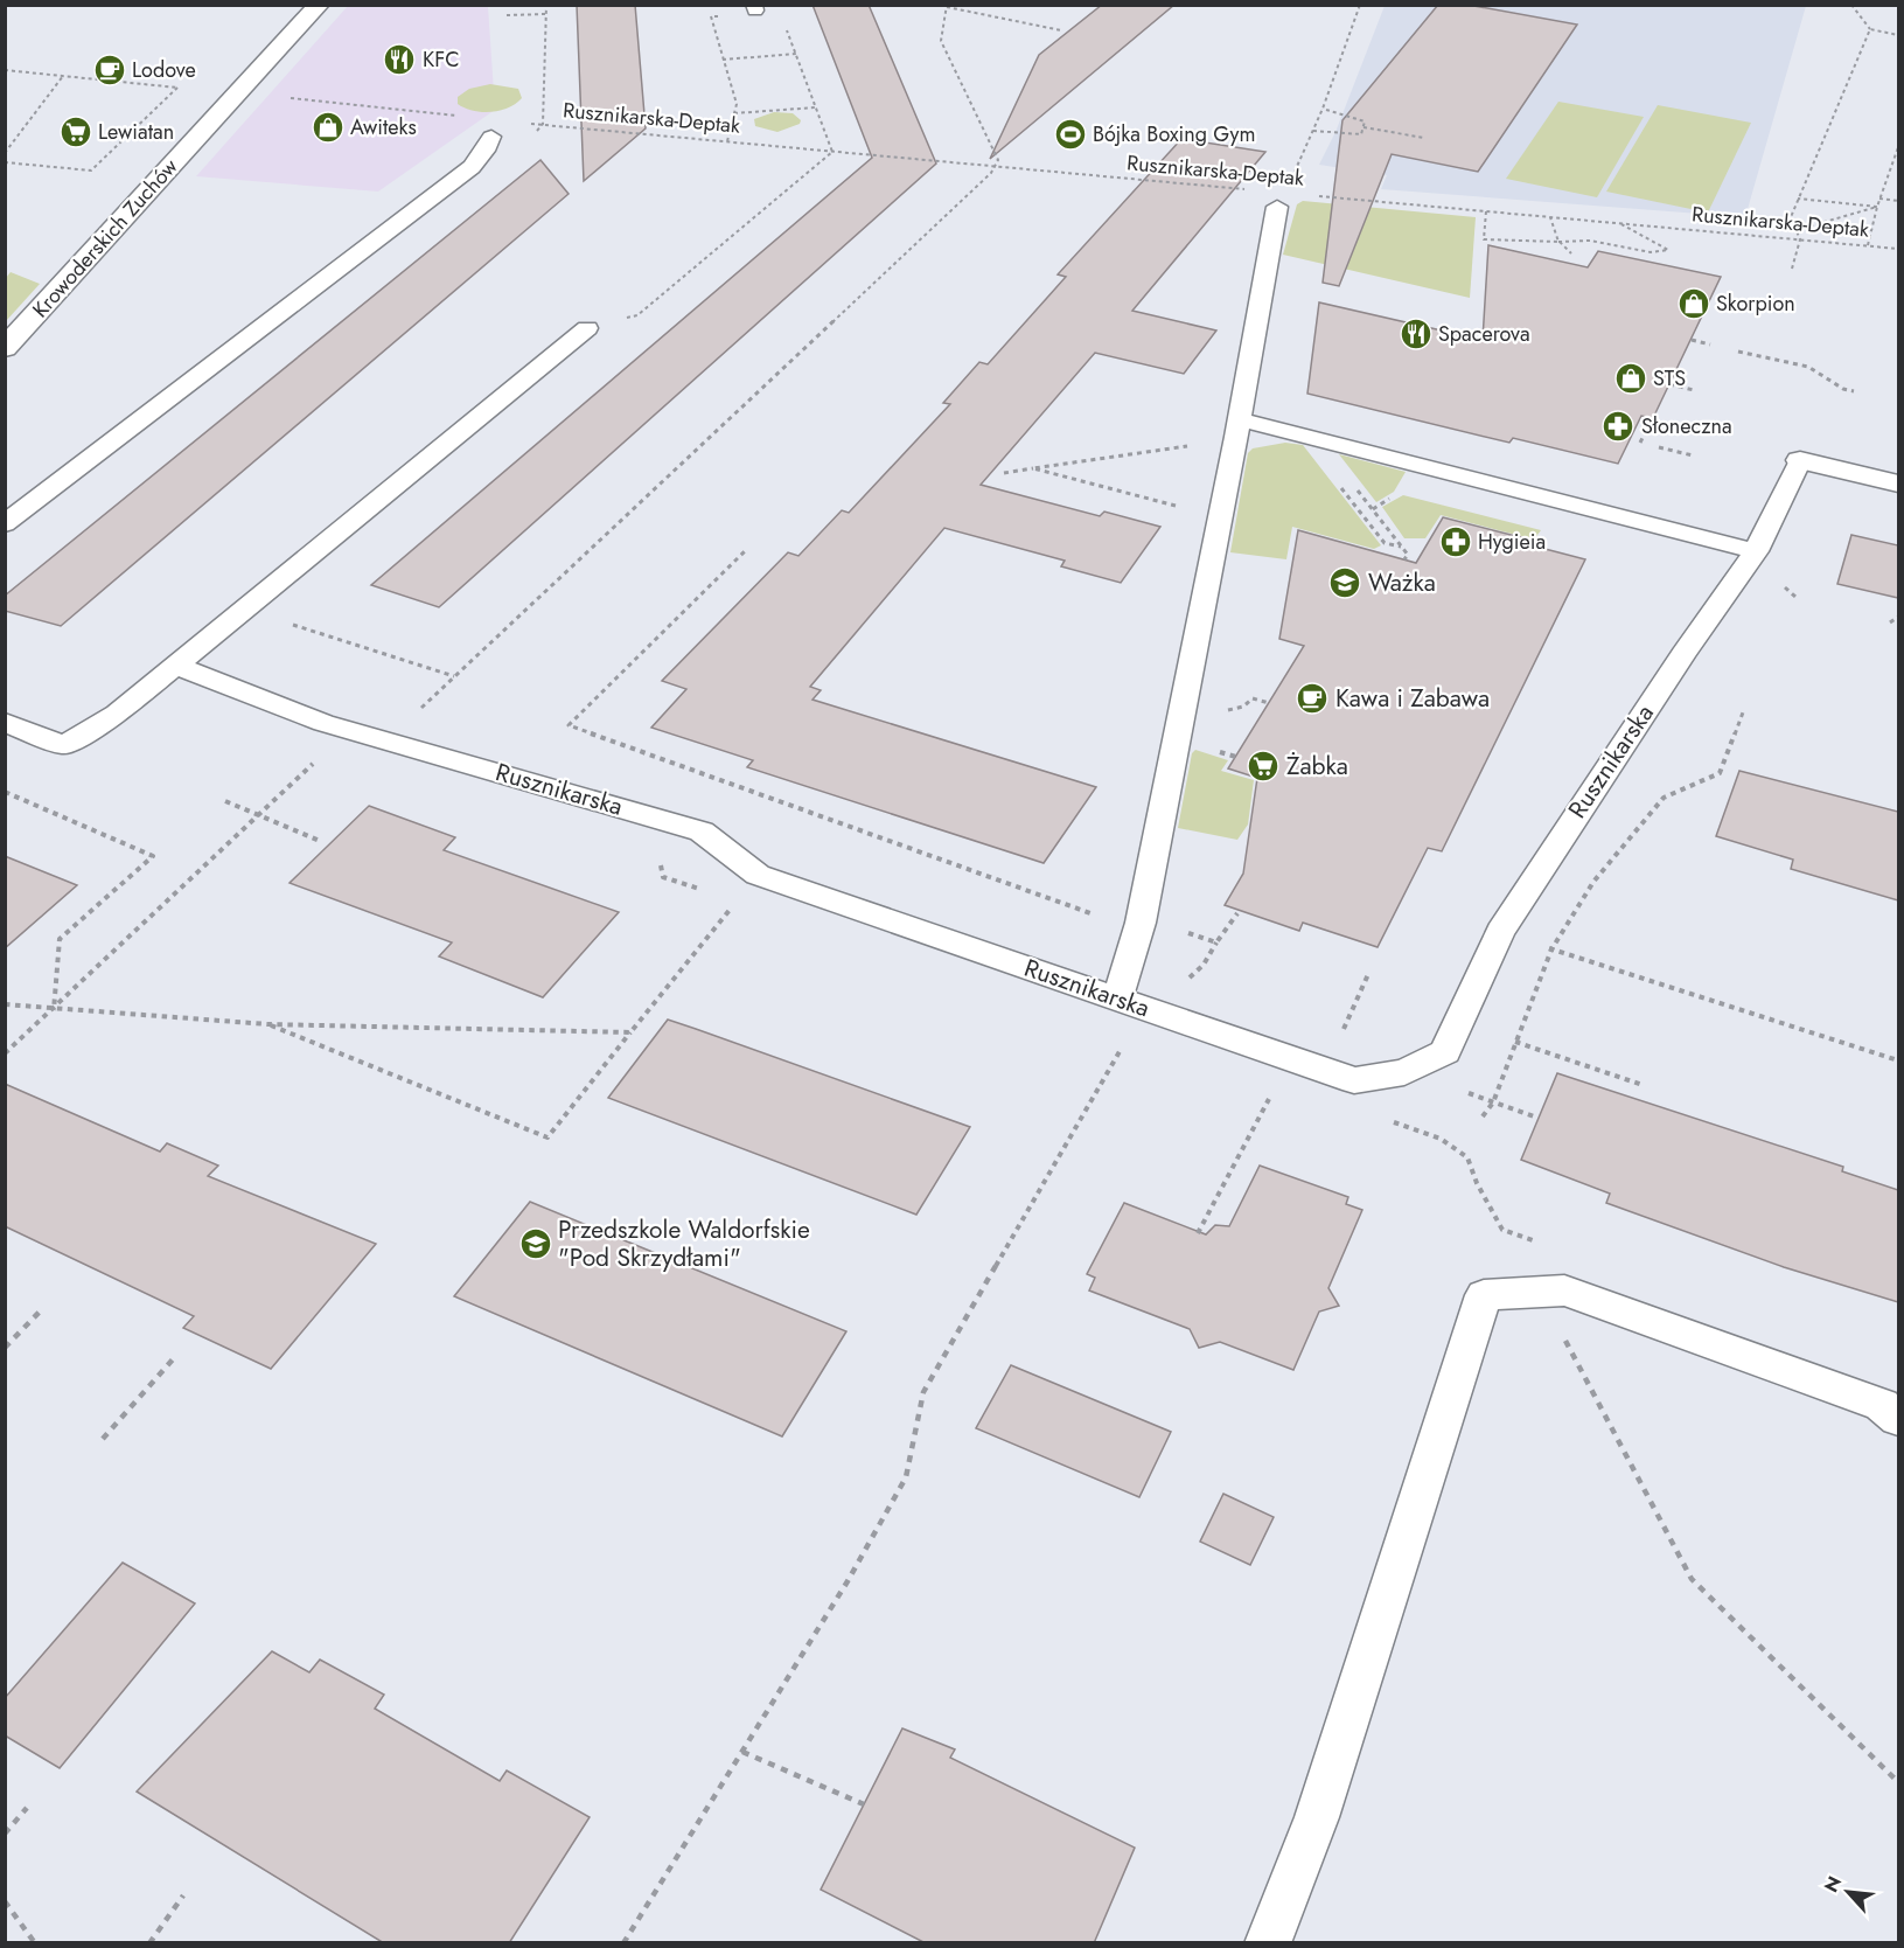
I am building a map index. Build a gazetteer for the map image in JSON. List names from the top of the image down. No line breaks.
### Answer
{"streets":{"street":["Krowoderskich Zuchów","Rusznikarska"],"path":["Rusznikarska-Deptak"]},"places":{"restaurant":["KFC","Spacerova"],"cafe":["Lodove","Kawa i Zabawa"],"shop":["Awiteks","Skorpion","STS"],"supermarket":["Lewiatan","Żabka"],"sports":["Bójka Boxing Gym"],"pharmacy":["Słoneczna","Hygieia"],"school or university":["Ważka","Przedszkole Waldorfskie \"Pod Skrzydłami\""]},"north":"top left"}
